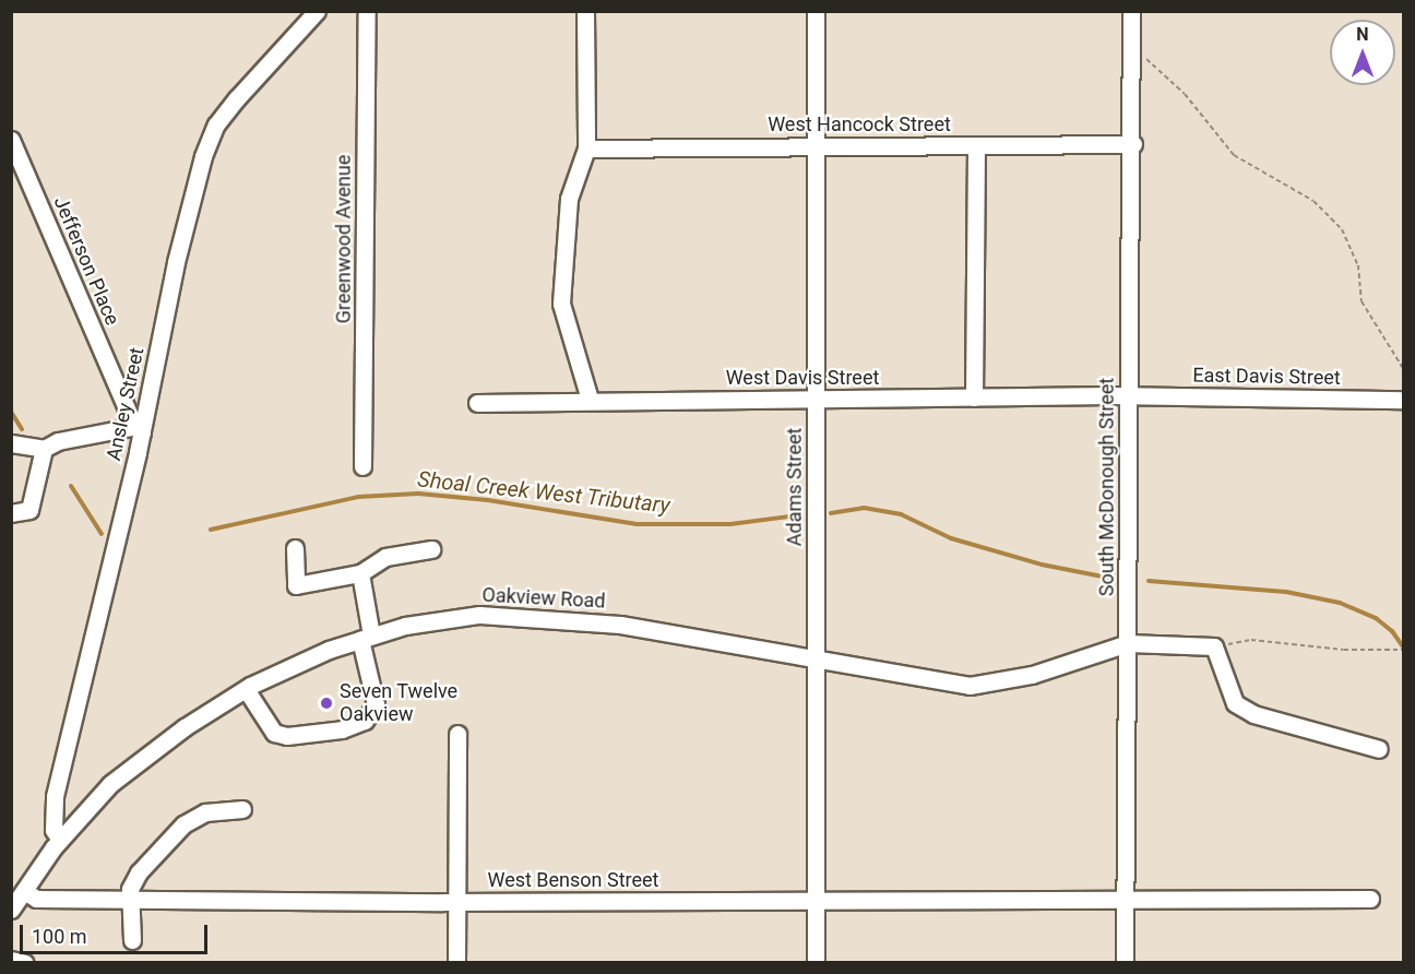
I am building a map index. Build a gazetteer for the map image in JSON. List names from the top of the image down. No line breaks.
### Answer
{"streets":{"street":["West Hancock Street","Greenwood Avenue","Jefferson Place","East Davis Street","West Davis Street","Ansley Street","Adams Street","South McDonough Street","Oakview Road","West Benson Street"]},"crossings":[["West Hancock Street","Adams Street"],["West Hancock Street","South McDonough Street"],["Jefferson Place","Ansley Street"],["East Davis Street","West Davis Street"],["East Davis Street","South McDonough Street"],["West Davis Street","Adams Street"],["West Davis Street","South McDonough Street"],["Ansley Street","Oakview Road"],["Adams Street","Oakview Road"],["Adams Street","West Benson Street"],["South McDonough Street","Oakview Road"],["South McDonough Street","West Benson Street"],["Oakview Road","West Benson Street"]],"water":["Shoal Creek West Tributary"],"places":["Seven Twelve Oakview"],"scale_bar":"100 m","north":"top"}
